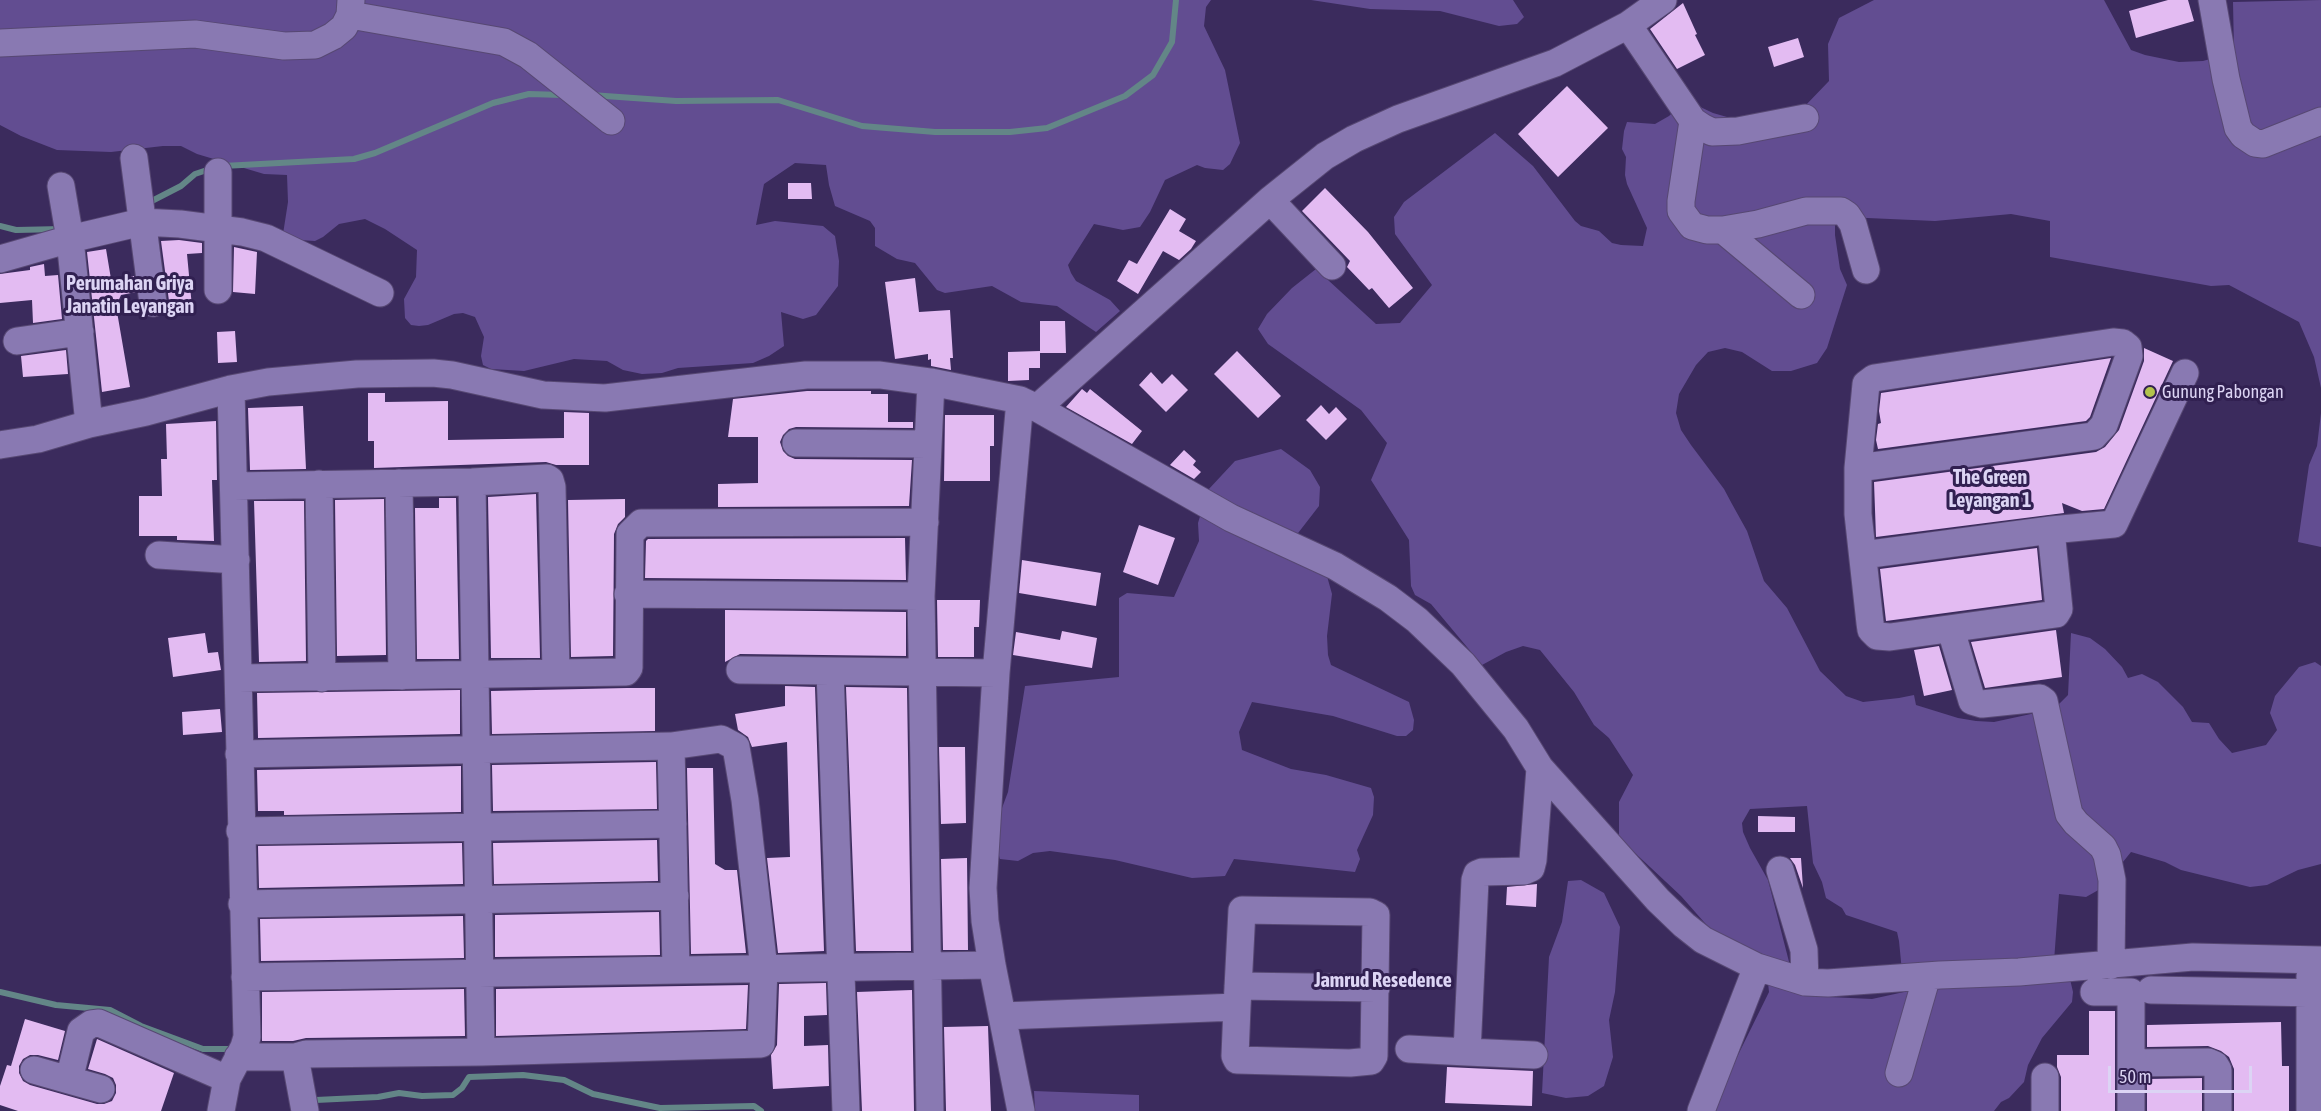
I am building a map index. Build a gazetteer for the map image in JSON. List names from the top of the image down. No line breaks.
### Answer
{"districts":["Perumahan Griya Janatin Leyangan","The Green Leyangan 1","Jamrud Resedence"],"places":["Gunung Pabongan"],"scale_bar":"50 m"}
